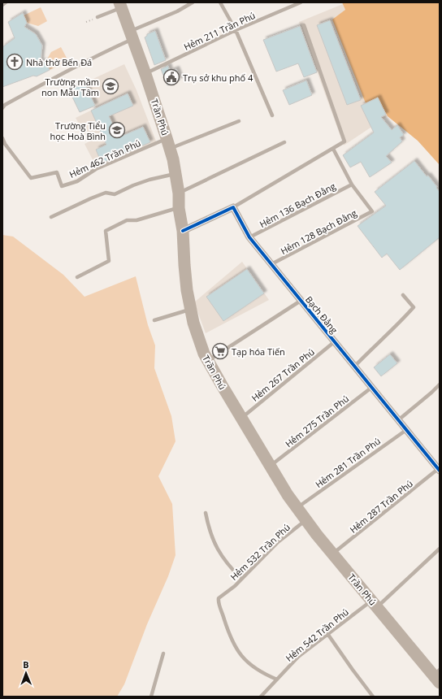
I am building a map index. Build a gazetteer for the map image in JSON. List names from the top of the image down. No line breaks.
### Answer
{"streets":{"main road":["Trần Phú"],"street":["Bạch Đằng"],"lane":["Hẻm 211 Trần Phú","Hẻm 462 Trần Phú","Hẻm 136 Bạch Đằng","Hẻm 128 Bạch Đằng","Hẻm 267 Trần Phú","Hẻm 275 Trần Phú","Hẻm 281 Trần Phú","Hẻm 287 Trần Phú","Hẻm 532 Trần Phú","Hẻm 542 Trần Phú"]},"crossings":[["Hẻm 211 Trần Phú","Trần Phú"],["Trần Phú","Hẻm 462 Trần Phú"],["Trần Phú","Hẻm 267 Trần Phú"],["Trần Phú","Hẻm 275 Trần Phú"],["Trần Phú","Hẻm 281 Trần Phú"],["Trần Phú","Hẻm 287 Trần Phú"],["Trần Phú","Hẻm 532 Trần Phú"],["Trần Phú","Hẻm 542 Trần Phú"],["Hẻm 136 Bạch Đằng","Hẻm 128 Bạch Đằng"],["Hẻm 136 Bạch Đằng","Bạch Đằng"],["Hẻm 128 Bạch Đằng","Bạch Đằng"],["Bạch Đằng","Hẻm 267 Trần Phú"],["Bạch Đằng","Hẻm 275 Trần Phú"],["Bạch Đằng","Hẻm 281 Trần Phú"],["Bạch Đằng","Hẻm 287 Trần Phú"],["Hẻm 532 Trần Phú","Hẻm 542 Trần Phú"]],"places":{"church":["Nhà thờ Bến Đá"],"public building":["Trụ sở khu phố 4"],"school or university":["Trường mầm non Mẫu Tâm","Trường Tiểu học Hoà Bình"],"supermarket":["Tạp hóa Tiến"]},"north":"top"}
